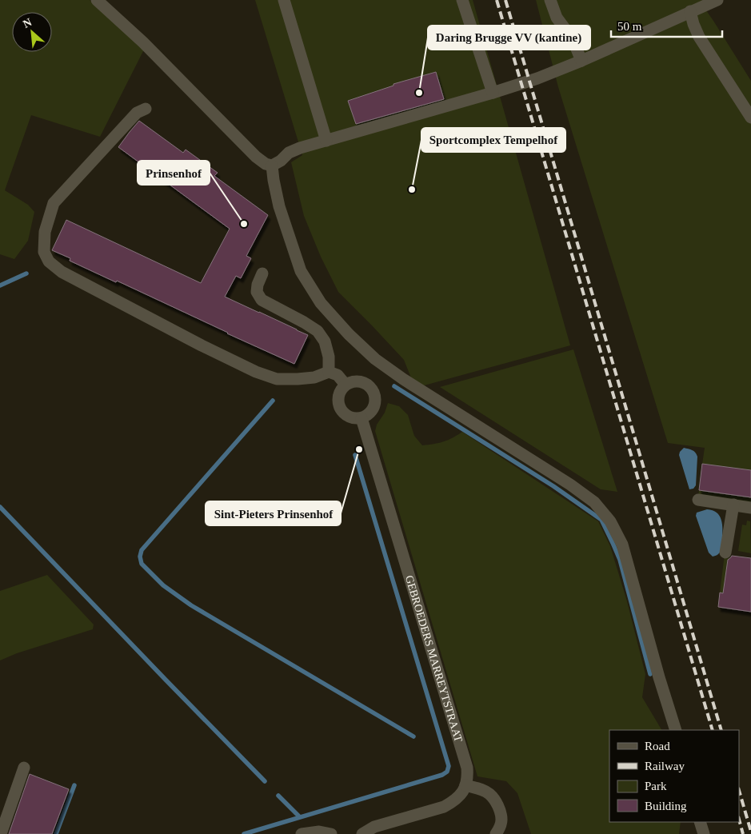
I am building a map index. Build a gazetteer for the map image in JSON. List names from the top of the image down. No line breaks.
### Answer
{"streets":{"street":["GEBROEDERS MARREYTSTRAAT"]},"places":["Daring Brugge VV (kantine)","Sportcomplex Tempelhof","Prinsenhof","Sint-Pieters Prinsenhof"],"legend":["Road","Railway","Park","Building"],"scale_bar":"50 m","north":"top left"}
